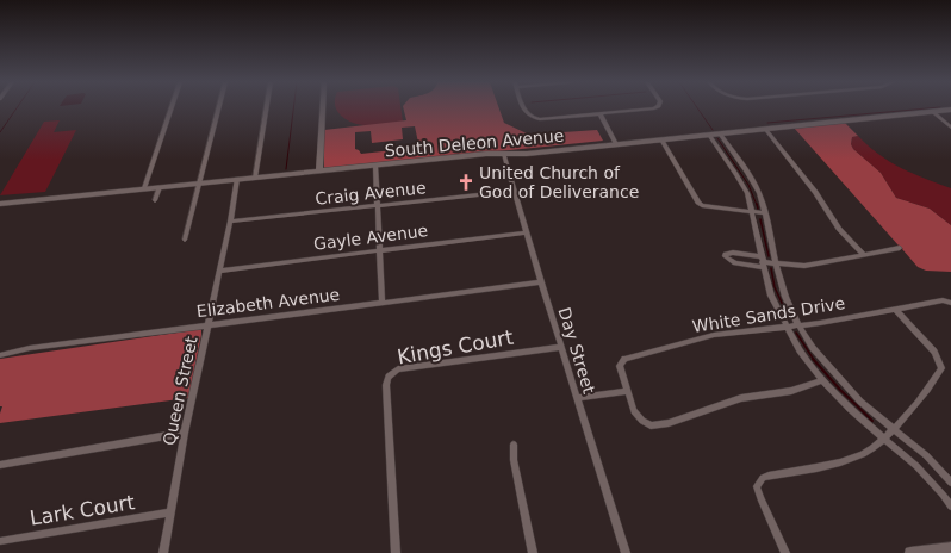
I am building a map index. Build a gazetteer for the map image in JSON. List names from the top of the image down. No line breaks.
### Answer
{"streets":{"street":["South Deleon Avenue","Craig Avenue","Gayle Avenue","Elizabeth Avenue","White Sands Drive","Kings Court","Day Street","Queen Street","Lark Court"]},"crossings":[["South Deleon Avenue","Day Street"],["South Deleon Avenue","Queen Street"],["Craig Avenue","Day Street"],["Craig Avenue","Queen Street"],["Gayle Avenue","Day Street"],["Gayle Avenue","Queen Street"],["Elizabeth Avenue","Day Street"],["Elizabeth Avenue","Queen Street"],["Kings Court","Day Street"],["Queen Street","Lark Court"]],"places":{"church":["United Church of God of Deliverance"]}}
